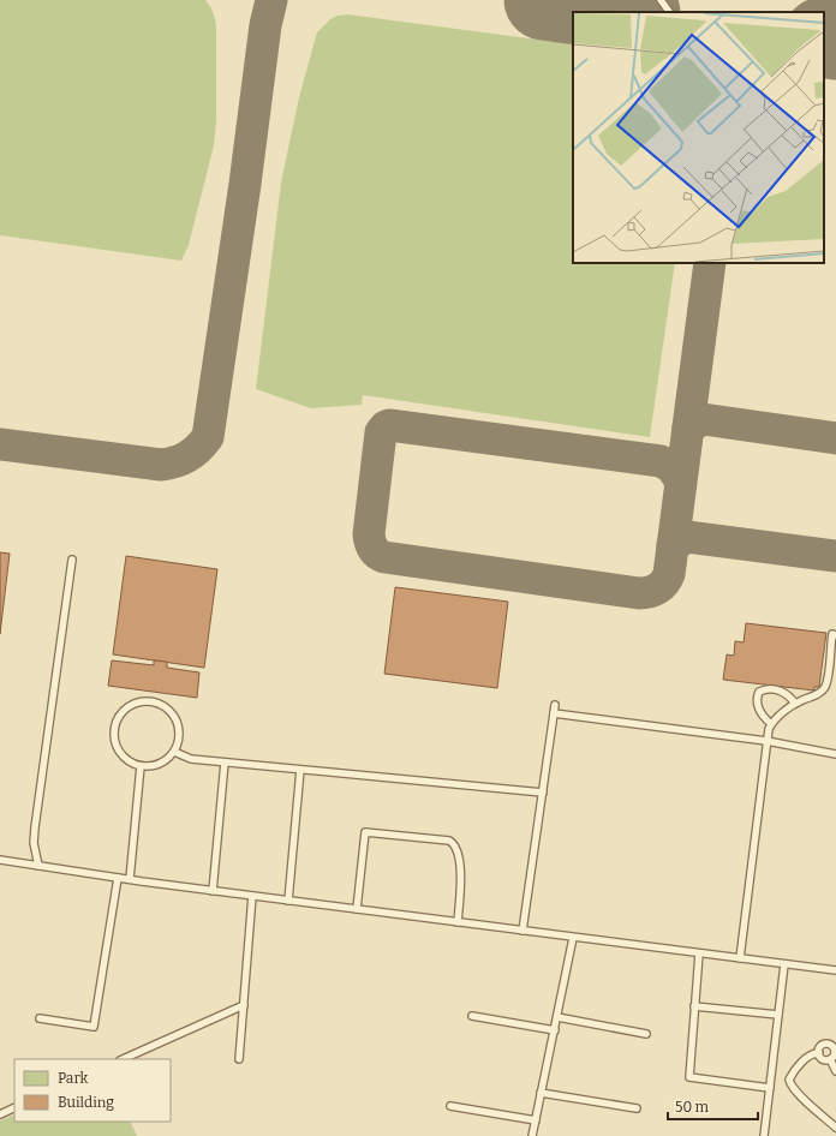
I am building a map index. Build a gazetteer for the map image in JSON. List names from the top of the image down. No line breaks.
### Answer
{"legend":["Park","Building"],"scale_bar":"50 m"}
